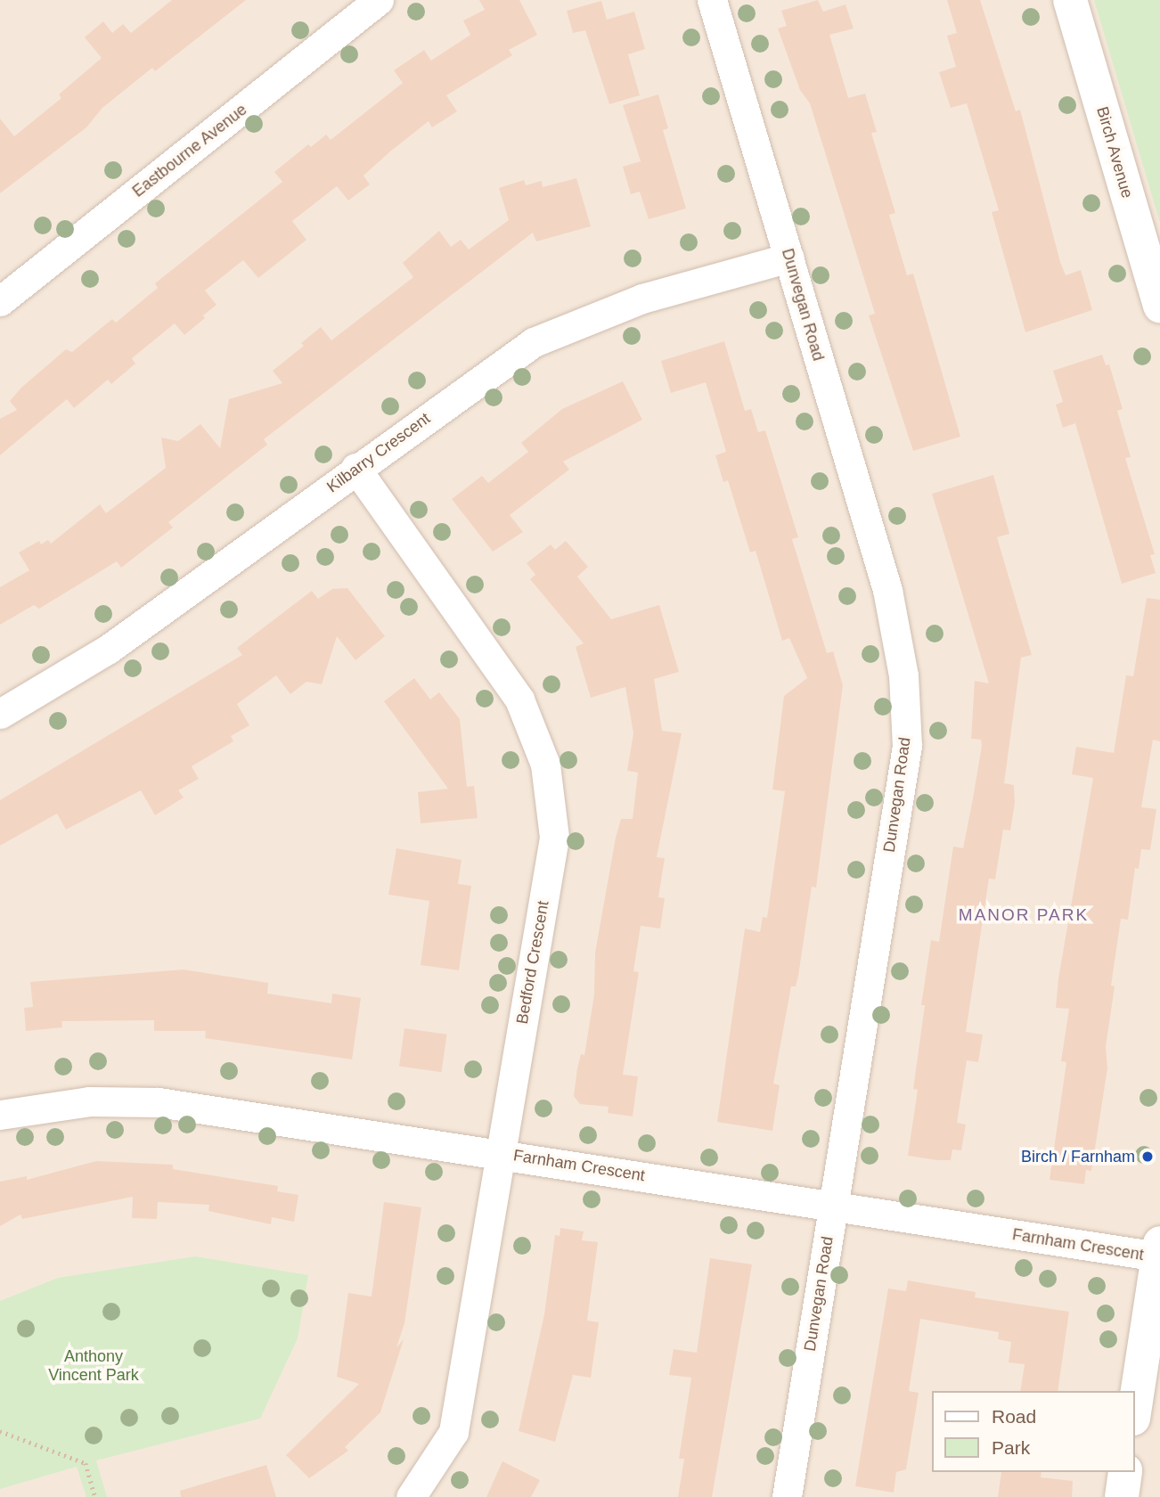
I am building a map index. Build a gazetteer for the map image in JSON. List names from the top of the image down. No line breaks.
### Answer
{"streets":{"street":["Eastbourne Avenue","Birch Avenue","Dunvegan Road","Kilbarry Crescent","Bedford Crescent","Farnham Crescent"]},"crossings":[["Dunvegan Road","Kilbarry Crescent"],["Dunvegan Road","Farnham Crescent"],["Kilbarry Crescent","Bedford Crescent"],["Bedford Crescent","Farnham Crescent"]],"districts":["MANOR PARK"],"parks":["Anthony Vincent Park"],"places":["Birch / Farnham"],"legend":["Road","Park"]}
